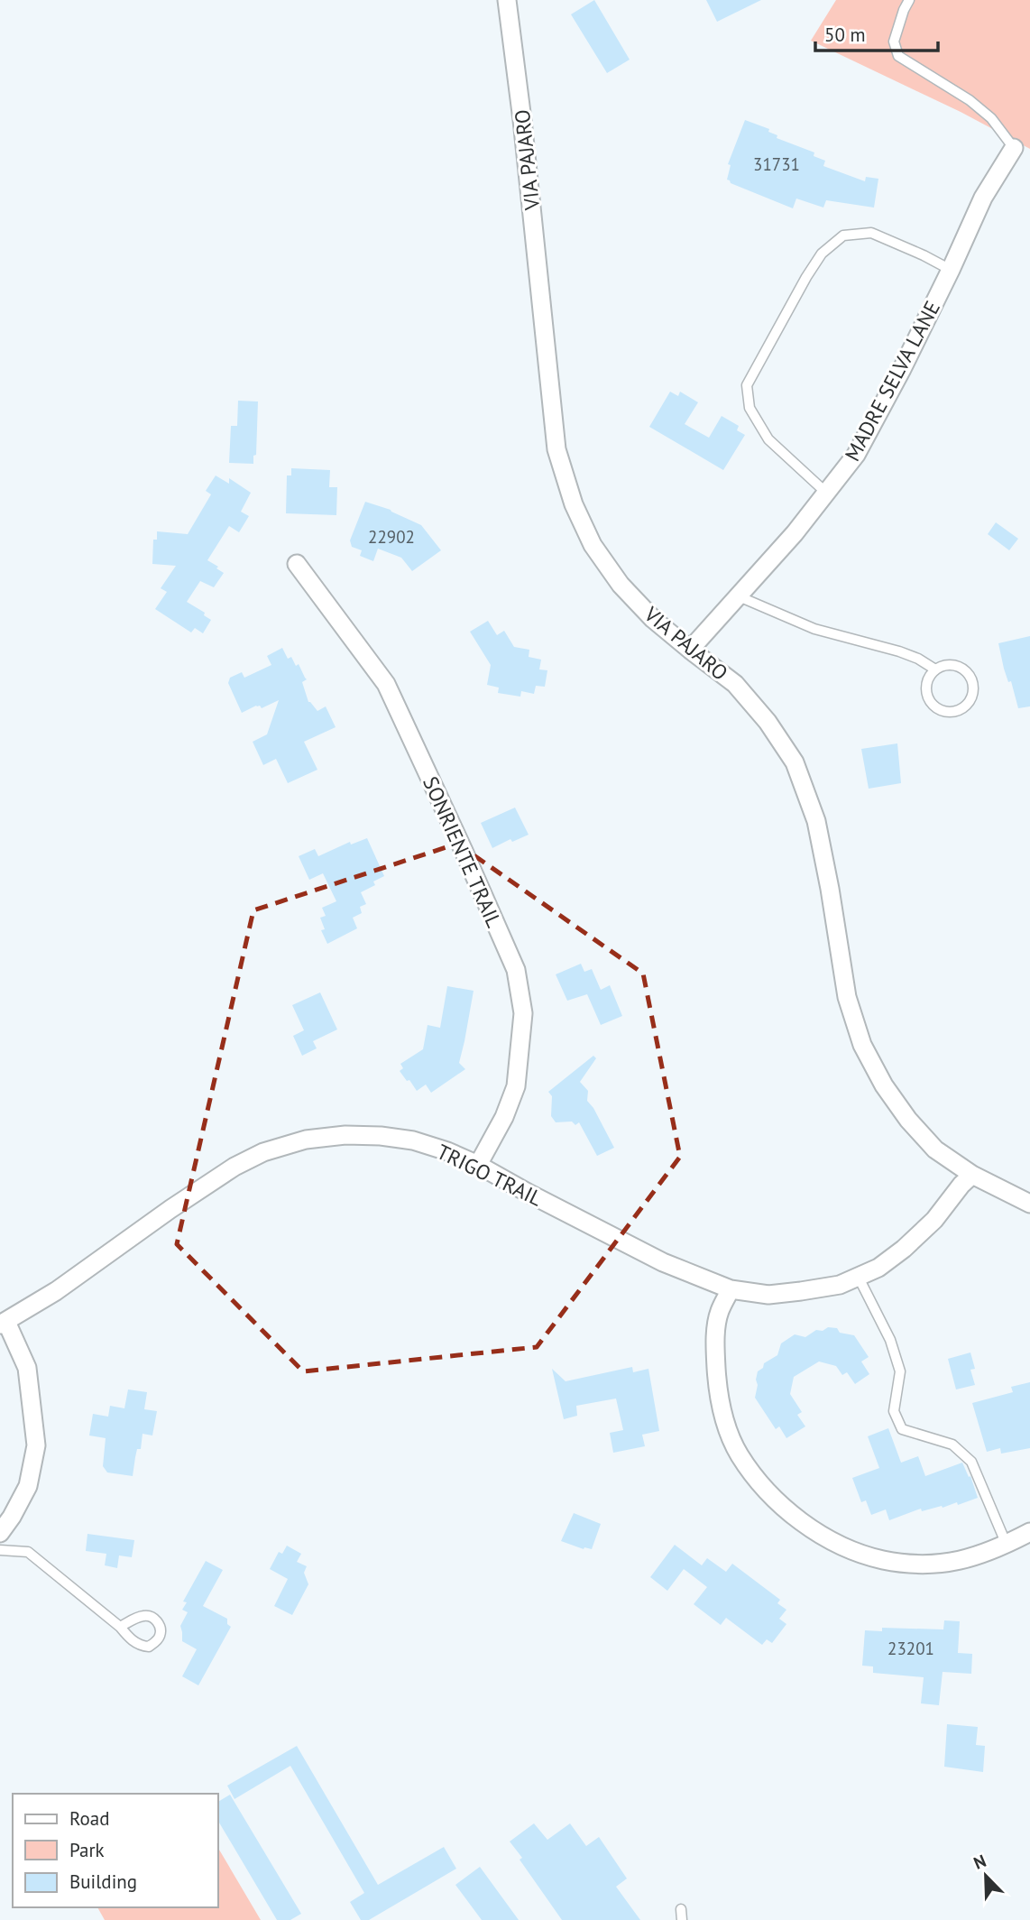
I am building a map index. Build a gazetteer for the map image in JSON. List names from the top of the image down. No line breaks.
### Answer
{"streets":{"street":["VIA PAJARO","MADRE SELVA LANE","SONRIENTE TRAIL","TRIGO TRAIL"]},"crossings":[["VIA PAJARO","MADRE SELVA LANE"],["VIA PAJARO","TRIGO TRAIL"],["SONRIENTE TRAIL","TRIGO TRAIL"]],"house_numbers":["31731","22902","23201"],"legend":["Road","Park","Building"],"scale_bar":"50 m","north":"top left"}
